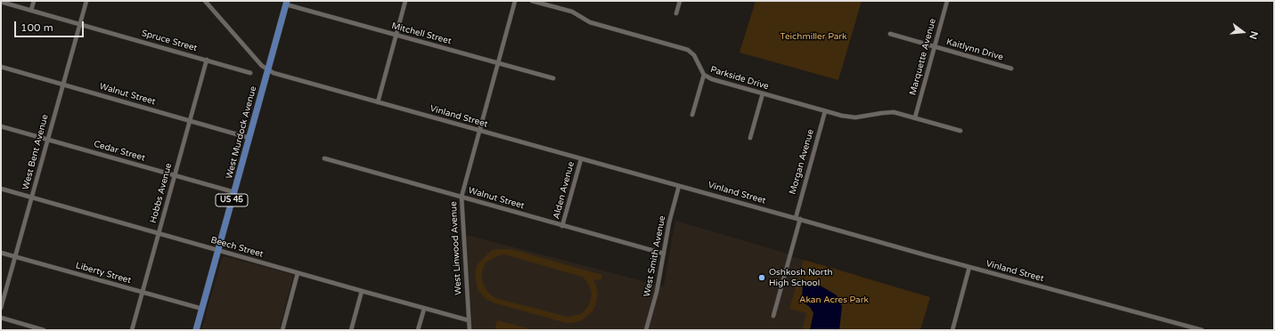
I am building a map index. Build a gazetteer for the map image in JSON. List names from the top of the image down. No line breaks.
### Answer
{"streets":{"main road":["West Murdock Avenue","US 45"],"street":["Mitchell Street","Spruce Street","Kaitlynn Drive","Marquette Avenue","Parkside Drive","Walnut Street","Vinland Street","Cedar Street","West Bent Avenue","Morgan Avenue","Alden Avenue","Hobbs Avenue","Beech Street","West Linwood Avenue","West Smith Avenue","Liberty Street"]},"crossings":[["Mitchell Street","West Murdock Avenue"],["Mitchell Street","West Linwood Avenue"],["Spruce Street","West Bent Avenue"],["Spruce Street","Hobbs Avenue"],["Kaitlynn Drive","Marquette Avenue"],["Marquette Avenue","Parkside Drive"],["Parkside Drive","Morgan Avenue"],["Walnut Street","West Murdock Avenue"],["Walnut Street","West Bent Avenue"],["Walnut Street","Alden Avenue"],["Walnut Street","Hobbs Avenue"],["Walnut Street","West Linwood Avenue"],["Walnut Street","West Smith Avenue"],["Vinland Street","West Murdock Avenue"],["Vinland Street","Morgan Avenue"],["Vinland Street","Alden Avenue"],["Vinland Street","West Linwood Avenue"],["Vinland Street","West Smith Avenue"],["West Murdock Avenue","Cedar Street"],["West Murdock Avenue","Beech Street"],["West Murdock Avenue","Liberty Street"],["Cedar Street","West Bent Avenue"],["Cedar Street","Hobbs Avenue"],["West Bent Avenue","Beech Street"],["West Bent Avenue","Liberty Street"],["Hobbs Avenue","Beech Street"],["Hobbs Avenue","Liberty Street"],["Beech Street","West Linwood Avenue"]],"parks":["Teichmiller Park","Akan Acres Park"],"places":["Oshkosh North High School"],"scale_bar":"100 m","north":"right"}
